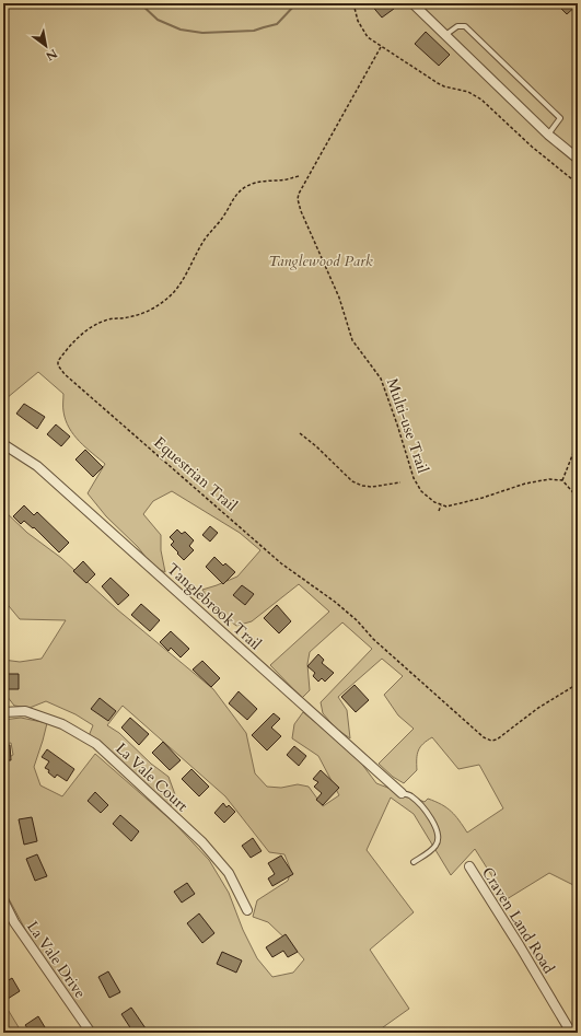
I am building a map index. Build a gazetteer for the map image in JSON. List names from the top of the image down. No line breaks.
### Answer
{"streets":{"street":["Tanglebrook Trail","La Vale Court","Craven Land Road","La Vale Drive"],"path":["Multi-use Trail","Equestrian Trail"]},"parks":["Tanglewood Park"],"north":"bottom right"}
